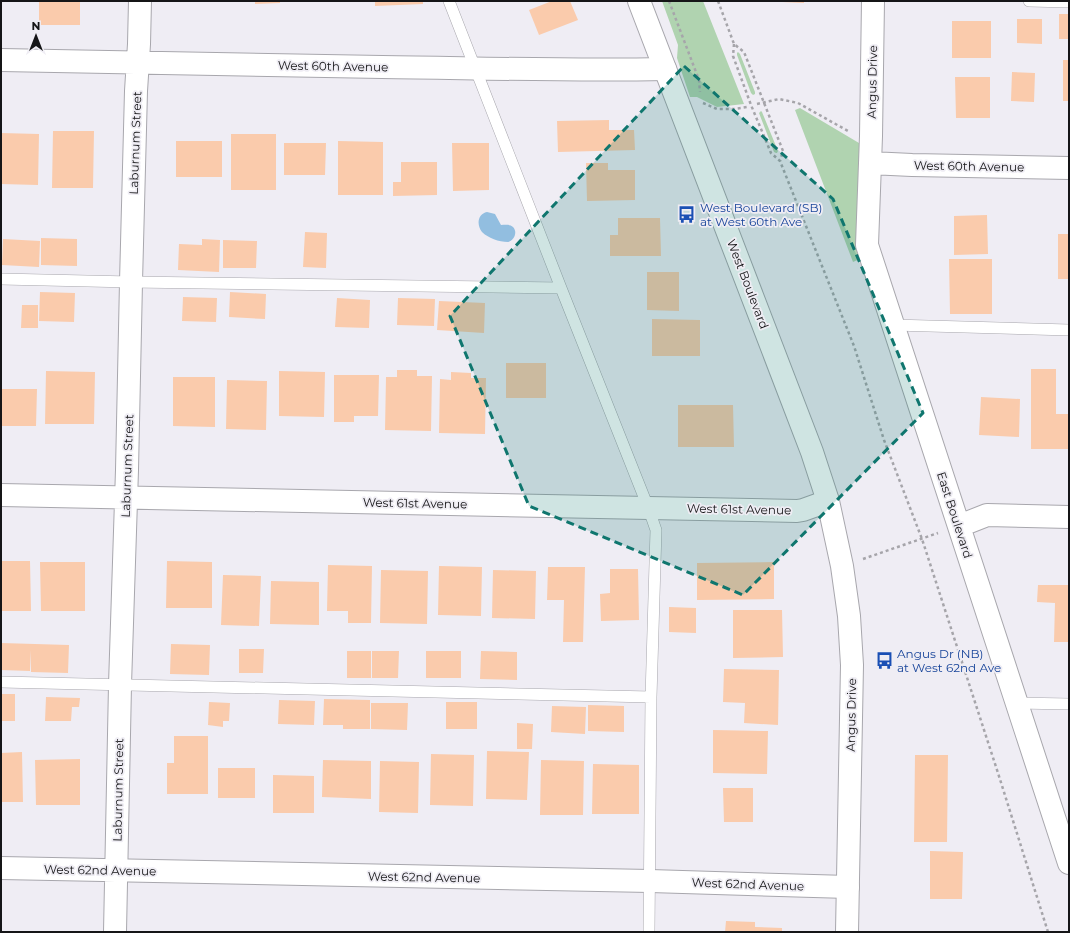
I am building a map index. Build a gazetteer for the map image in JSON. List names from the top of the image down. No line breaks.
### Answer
{"streets":{"street":["West 60th Avenue","Angus Drive","Laburnum Street","West Boulevard","West 61st Avenue","East Boulevard","West 62nd Avenue"]},"crossings":[["West 60th Avenue","Angus Drive"],["West 60th Avenue","Laburnum Street"],["West 60th Avenue","West Boulevard"],["West 60th Avenue","East Boulevard"],["Angus Drive","West Boulevard"],["Angus Drive","West 61st Avenue"],["Angus Drive","East Boulevard"],["Angus Drive","West 62nd Avenue"],["Laburnum Street","West 61st Avenue"],["Laburnum Street","West 62nd Avenue"],["West Boulevard","West 61st Avenue"]],"places":{"bus stop":["West Boulevard (SB) at West 60th Ave","Angus Dr (NB) at West 62nd Ave"]},"north":"top"}
